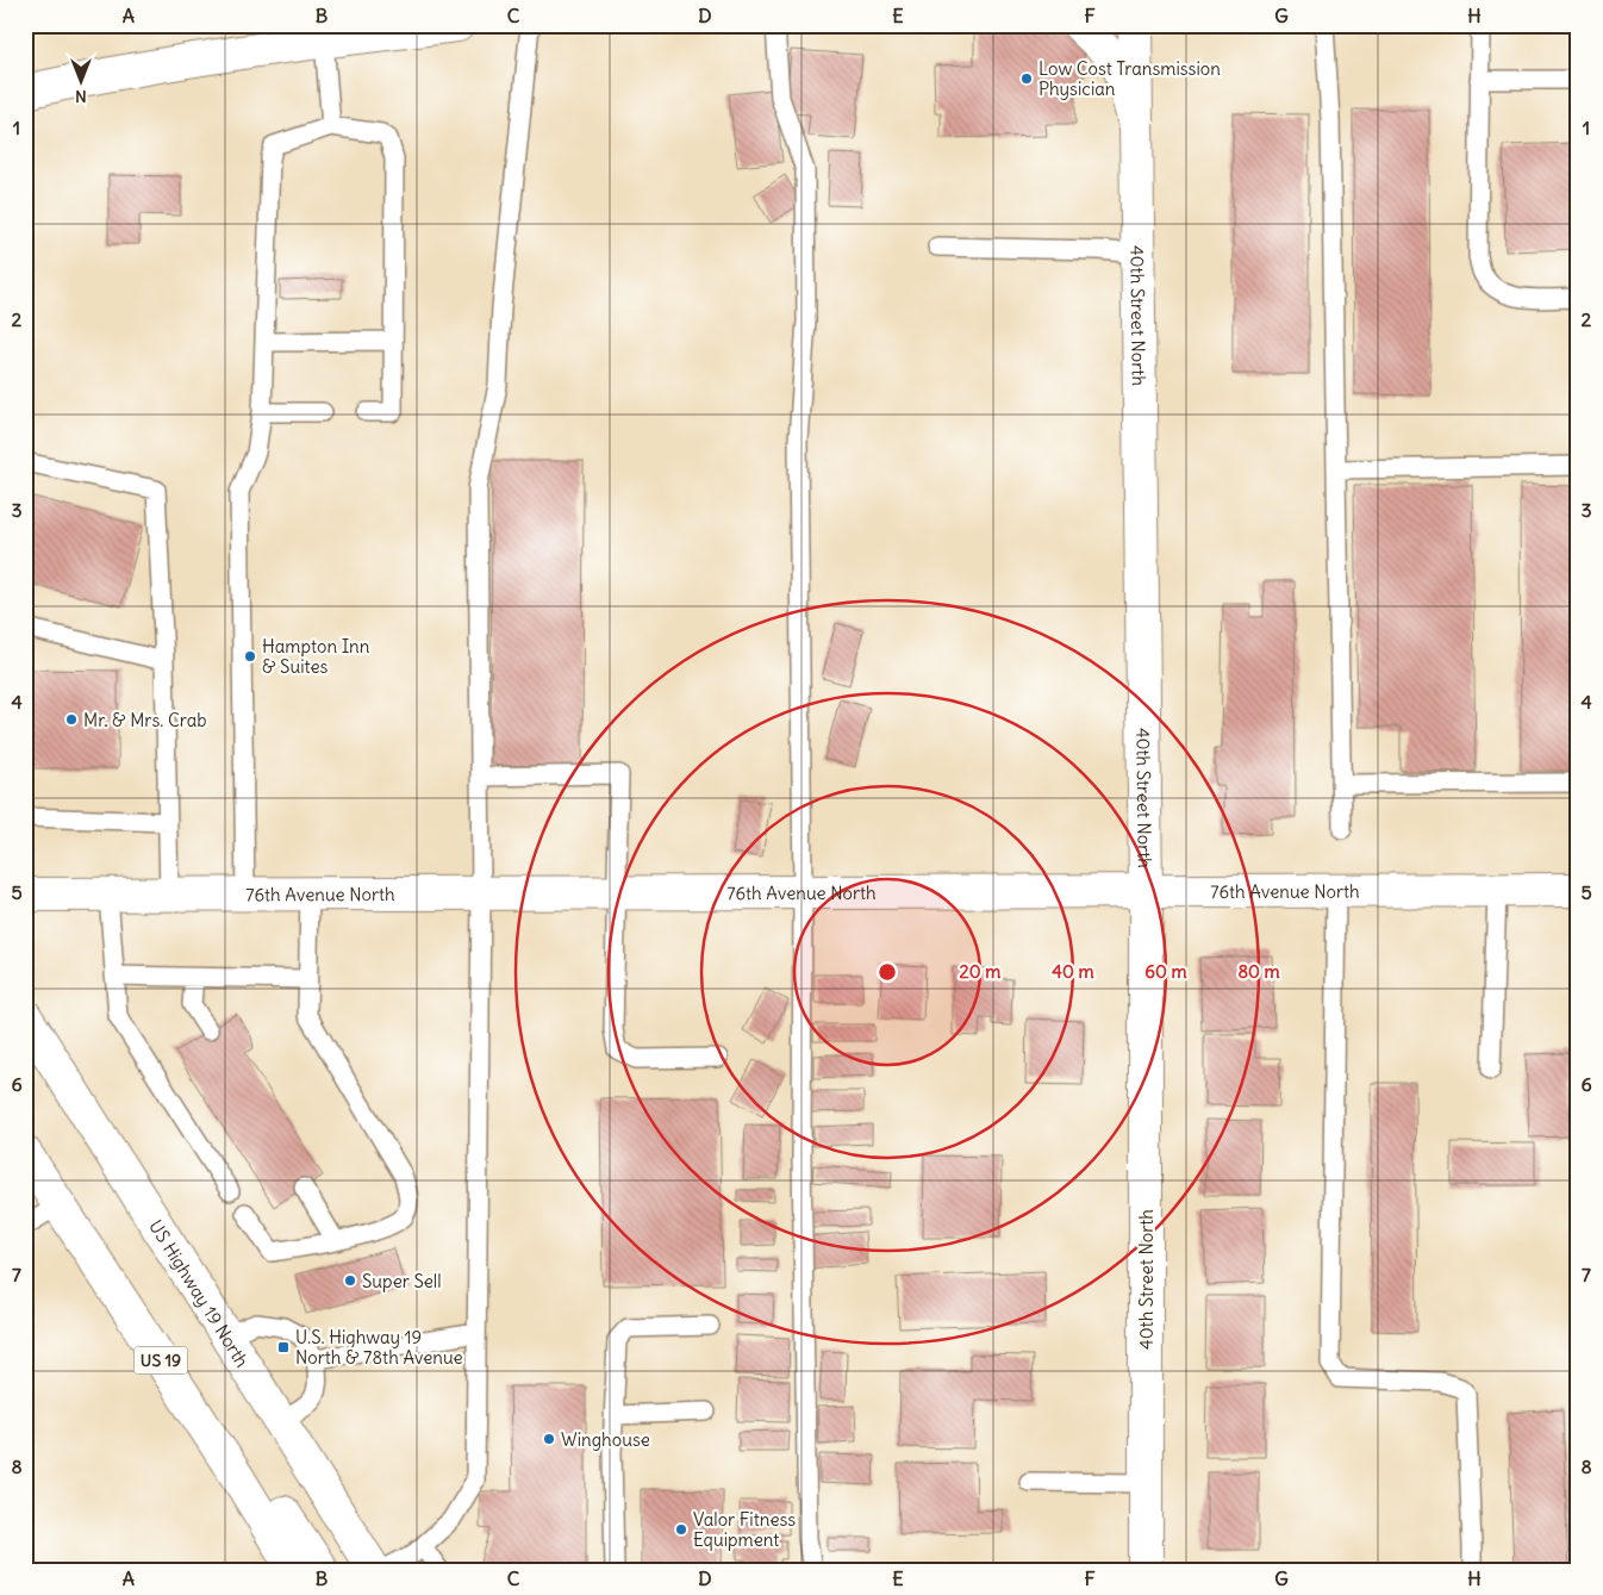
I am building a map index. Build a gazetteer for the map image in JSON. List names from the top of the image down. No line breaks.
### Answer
{"streets":{"main road":["40th Street North","76th Avenue North","US Highway 19 North","US 19"]},"crossings":[["40th Street North","76th Avenue North"]],"places":{"other":["Low Cost Transmission Physician","Hampton Inn & Suites","Mr. & Mrs. Crab","Super Sell","Winghouse","Valor Fitness Equipment"],"transit":["U.S. Highway 19 North & 78th Avenue"]},"north":"bottom","grid":{"columns":["A","B","C","D","E","F","G","H"],"rows":["1","2","3","4","5","6","7","8"]},"rings":["20 m","40 m","60 m","80 m"]}
